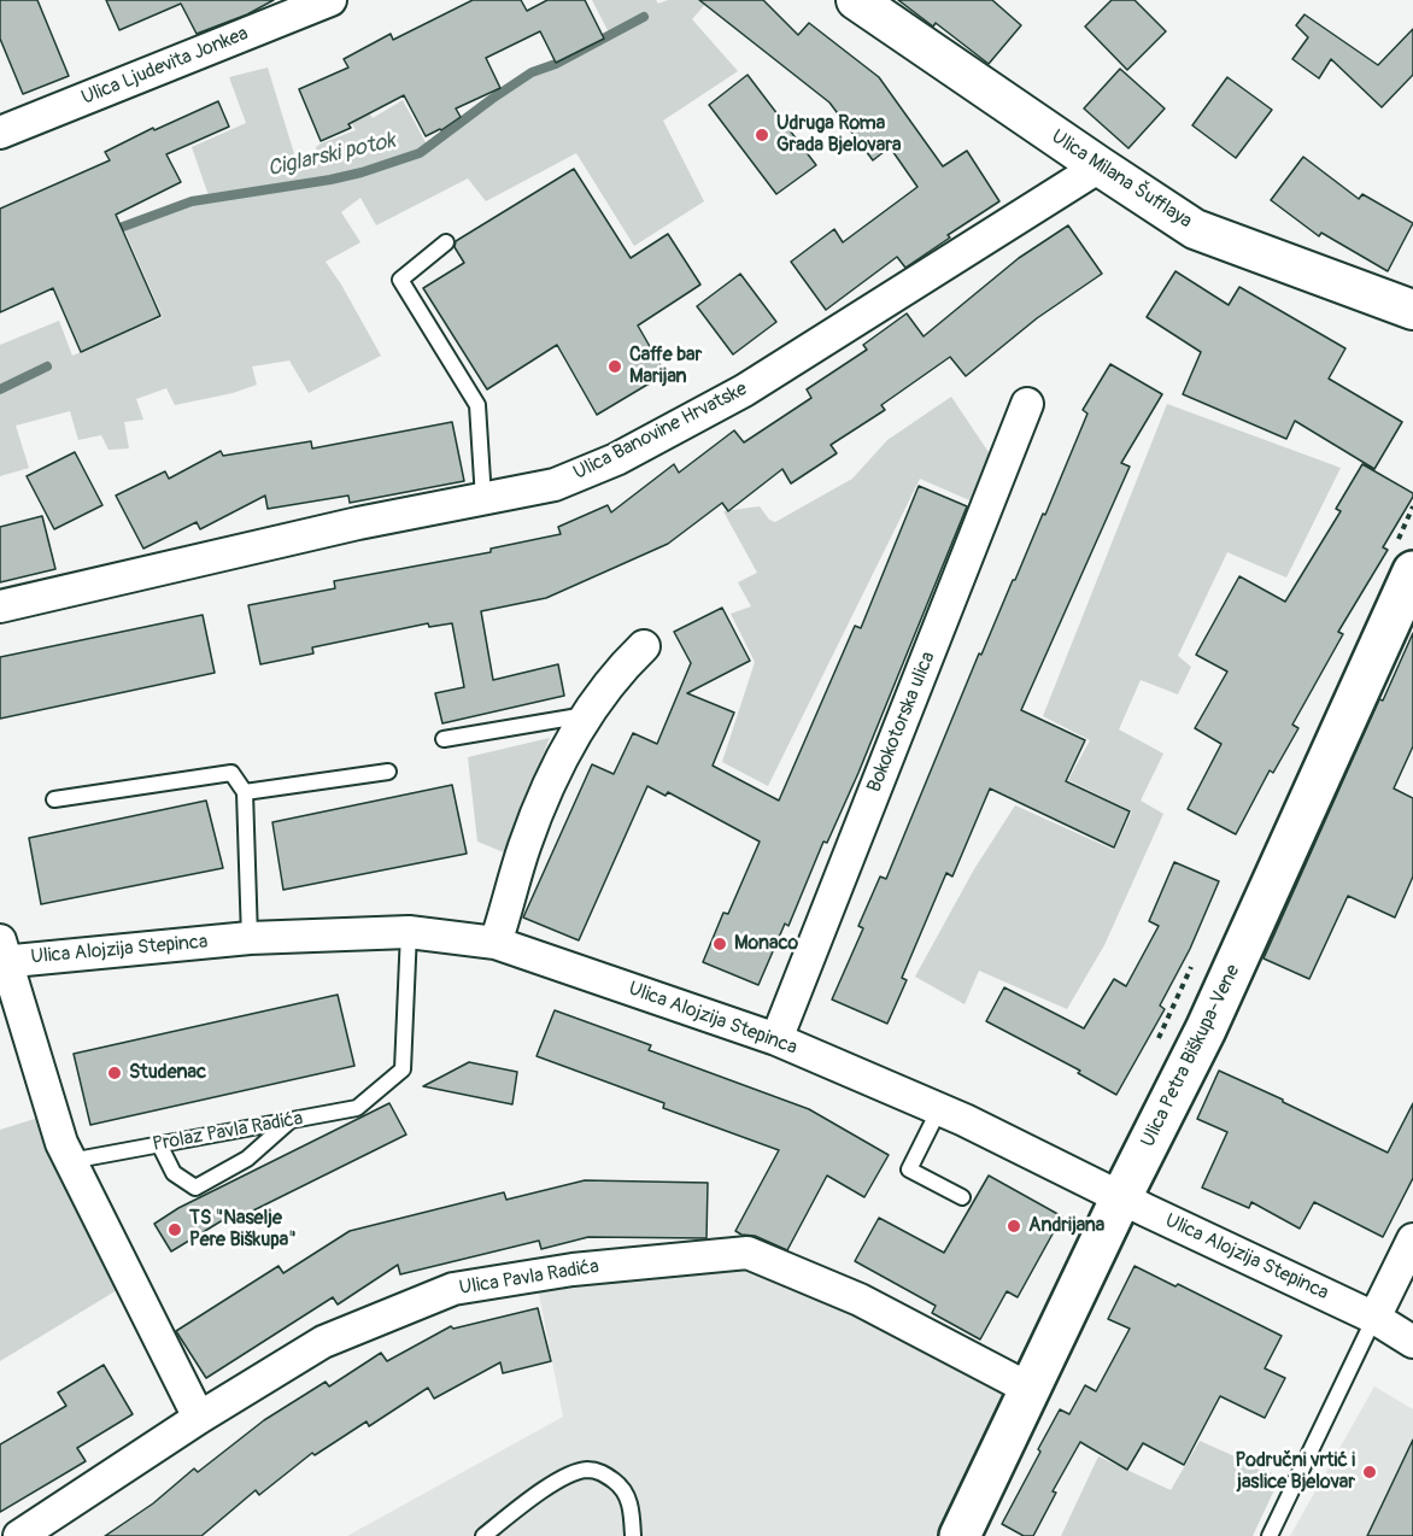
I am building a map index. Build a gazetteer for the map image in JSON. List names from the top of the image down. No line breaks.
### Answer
{"streets":{"main road":["Ulica Petra Biškupa-Vene"],"street":["Ulica Ljudevita Jonkea","Ulica Milana Šufflaya","Ulica Banovine Hrvatske","Bokokotorska ulica","Ulica Alojzija Stepinca","Ulica Pavla Radića"],"lane":["Prolaz Pavla Radića"]},"crossings":[["Ulica Milana Šufflaya","Ulica Banovine Hrvatske"],["Bokokotorska ulica","Ulica Alojzija Stepinca"],["Ulica Alojzija Stepinca","Ulica Petra Biškupa-Vene"],["Ulica Alojzija Stepinca","Prolaz Pavla Radića"],["Ulica Petra Biškupa-Vene","Ulica Pavla Radića"]],"water":["Ciglarski potok"],"places":["Udruga Roma Grada Bjelovara","Caffe bar Marijan","Monaco","Studenac","Andrijana","TS \"Naselje Pere Biškupa\"","Područni vrtić i jaslice Bjelovar"]}
